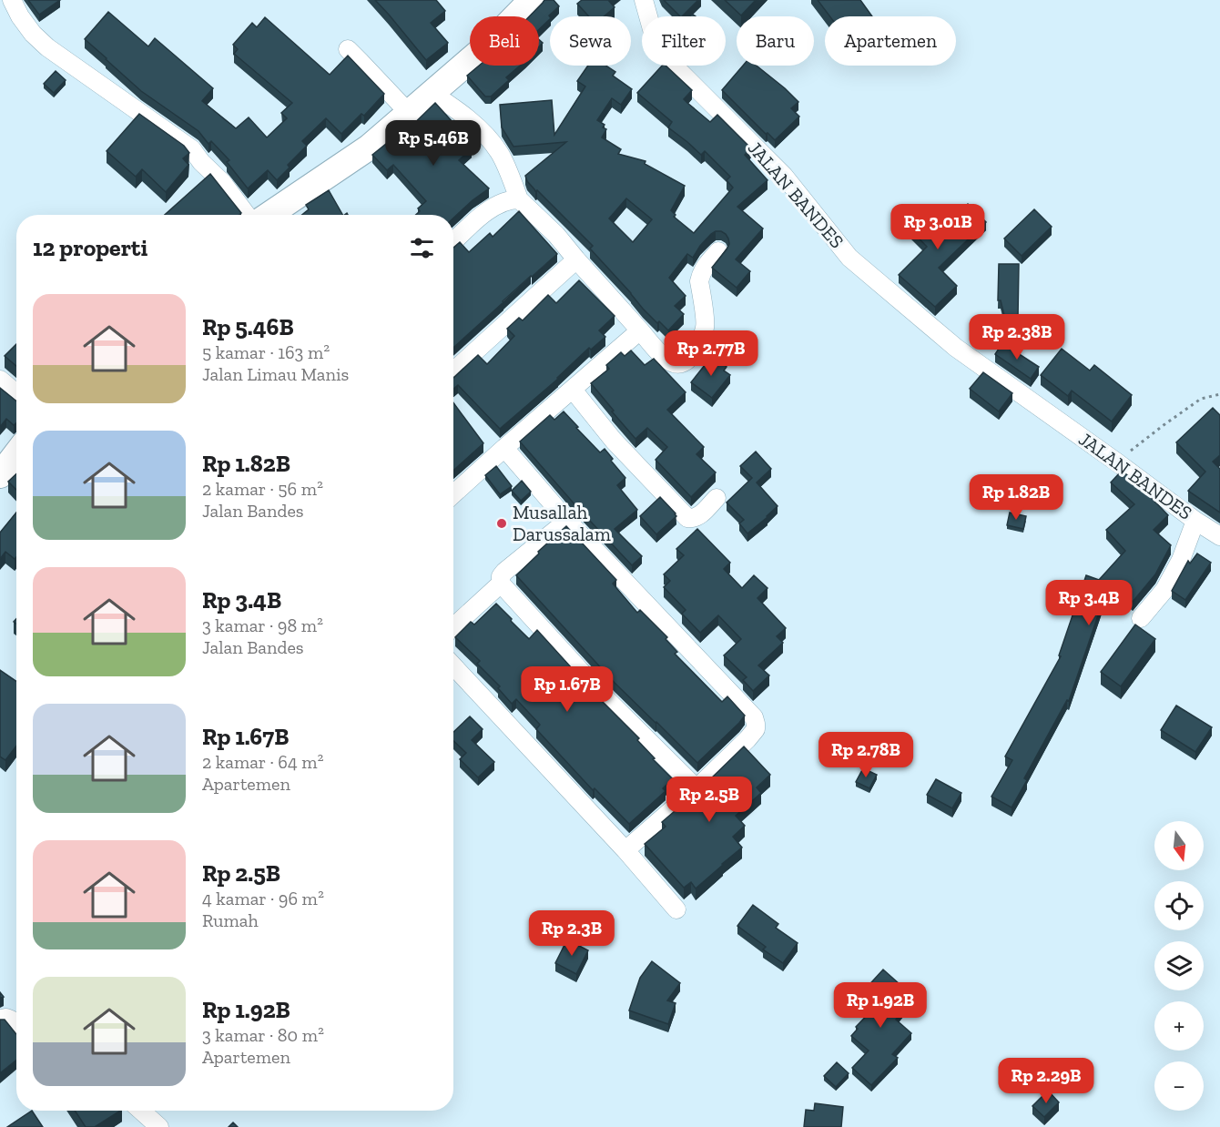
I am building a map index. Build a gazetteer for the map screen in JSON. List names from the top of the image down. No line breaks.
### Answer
{"streets":{"street":["JALAN BANDES"]},"places":["Musallah Darussalam"],"north":"bottom","page":{"chip":["Beli","Sewa","Filter","Baru","Apartemen"],"price":["Rp 5.46B","Rp 3.01B","Rp 2.38B","Rp 2.77B","Rp 1.82B","Rp 3.4B","Rp 1.67B","Rp 2.78B","Rp 2.5B","Rp 2.3B","Rp 1.92B","Rp 2.29B"],"heading":"12 properti","list":[{"name":"Rp 5.46B","note":"5 kamar · 163 m² · Jalan Limau Manis"},{"name":"Rp 1.82B","note":"2 kamar · 56 m² · Jalan Bandes"},{"name":"Rp 3.4B","note":"3 kamar · 98 m² · Jalan Bandes"},{"name":"Rp 1.67B","note":"2 kamar · 64 m² · Apartemen"},{"name":"Rp 2.5B","note":"4 kamar · 96 m² · Rumah"},{"name":"Rp 1.92B","note":"3 kamar · 80 m² · Apartemen"}],"map_buttons":["+","−"]}}
